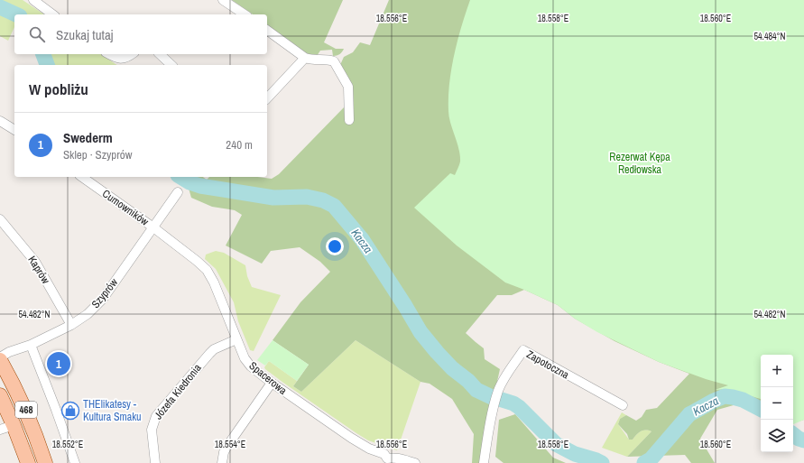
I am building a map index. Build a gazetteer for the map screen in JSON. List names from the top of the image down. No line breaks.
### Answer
{"streets":{"main road":["468"],"street":["Cumowników","Kaprów","Szyprów","Zapotoczna","Spacerowa","Józefa Kiedronia"]},"crossings":[["Cumowników","Szyprów"],["Cumowników","Spacerowa"],["Kaprów","Szyprów"],["Szyprów","Spacerowa"],["Szyprów","468"],["Spacerowa","Józefa Kiedronia"]],"water":["Kacza"],"parks":["Rezerwat Kępa Redłowska"],"places":{"shop":["THElikatesy - Kultura Smaku"]},"page":{"search":"Szukaj tutaj","heading":"W pobliżu","list":[{"mark":"1","name":"Swederm","note":"Sklep · Szyprów","value":"240 m"}],"pins":"1","map_buttons":["+","−"]},"coordinates":["18.556°E","18.558°E","18.560°E","54.484°N","54.482°N","18.552°E","18.554°E"]}
